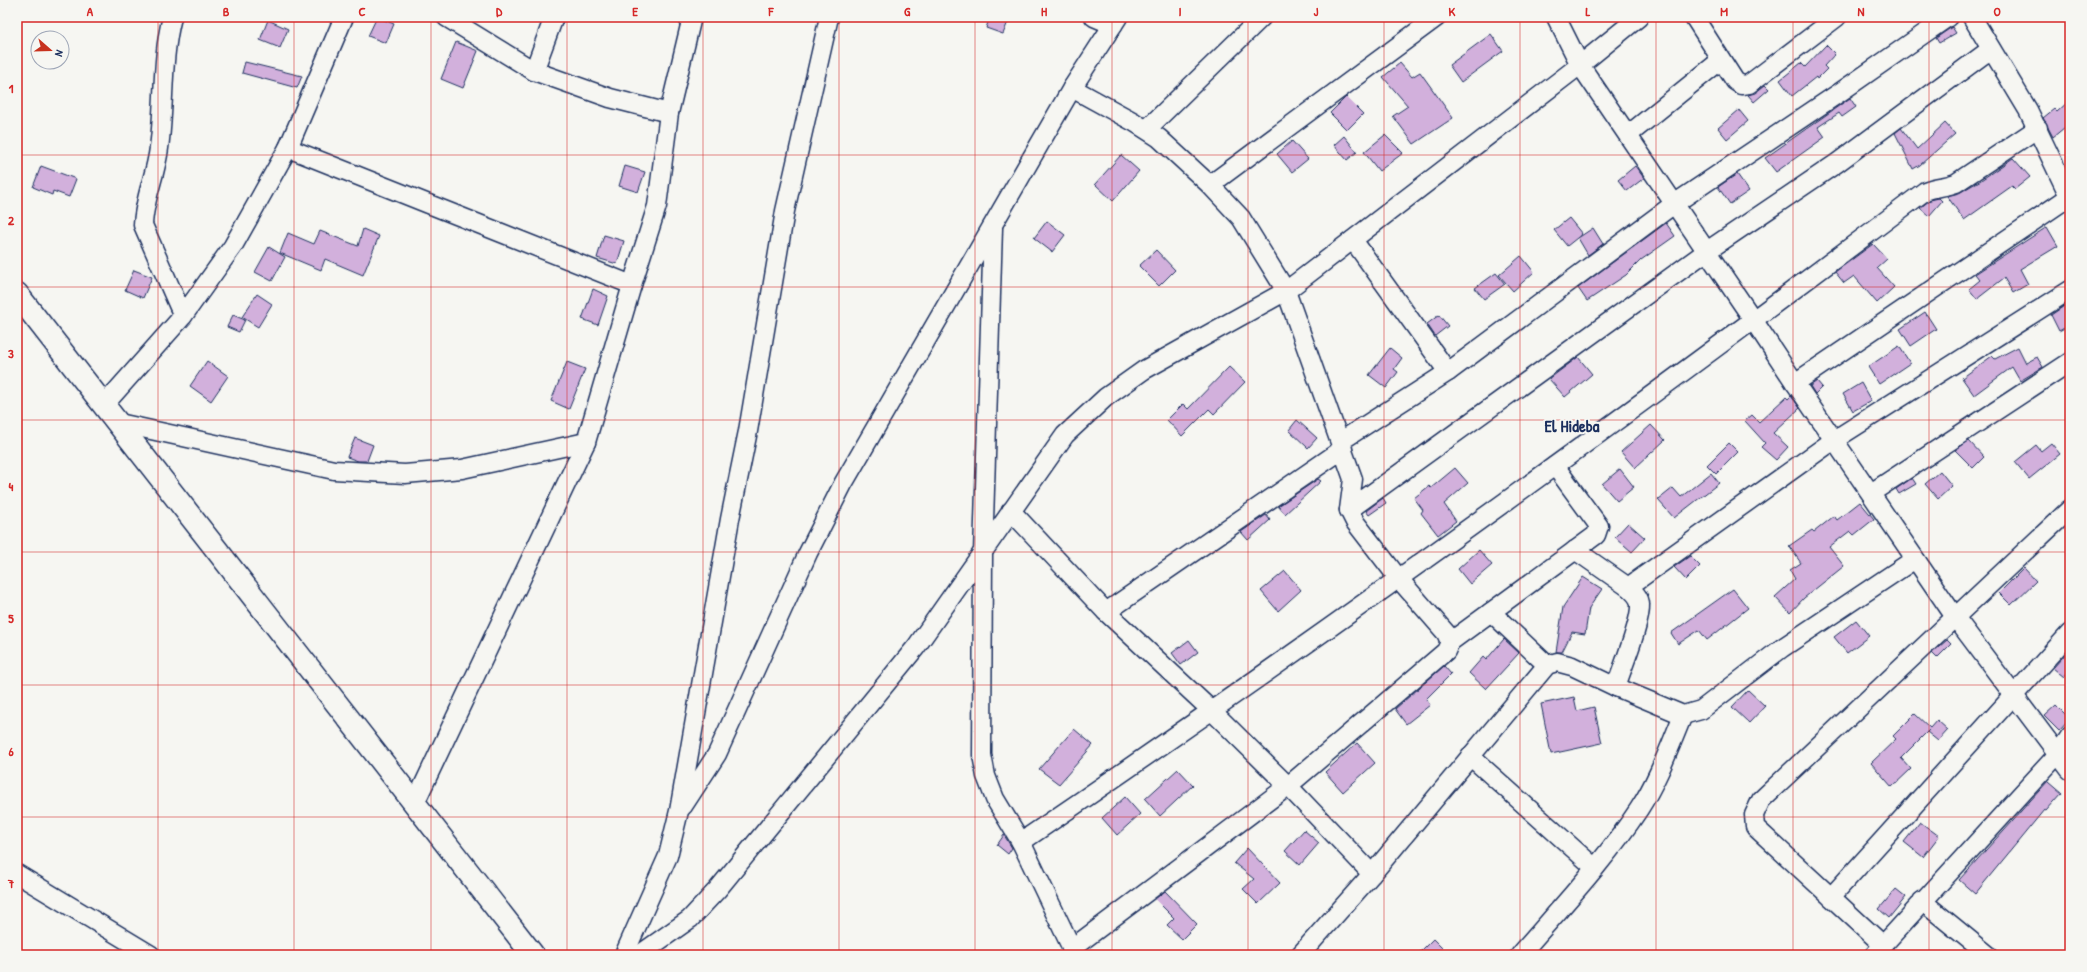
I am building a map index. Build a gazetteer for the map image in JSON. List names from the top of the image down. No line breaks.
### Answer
{"districts":["El Hideba"],"north":"right","grid":{"columns":["A","B","C","D","E","F","G","H","I","J","K","L","M","N","O"],"rows":["1","2","3","4","5","6","7"]}}
